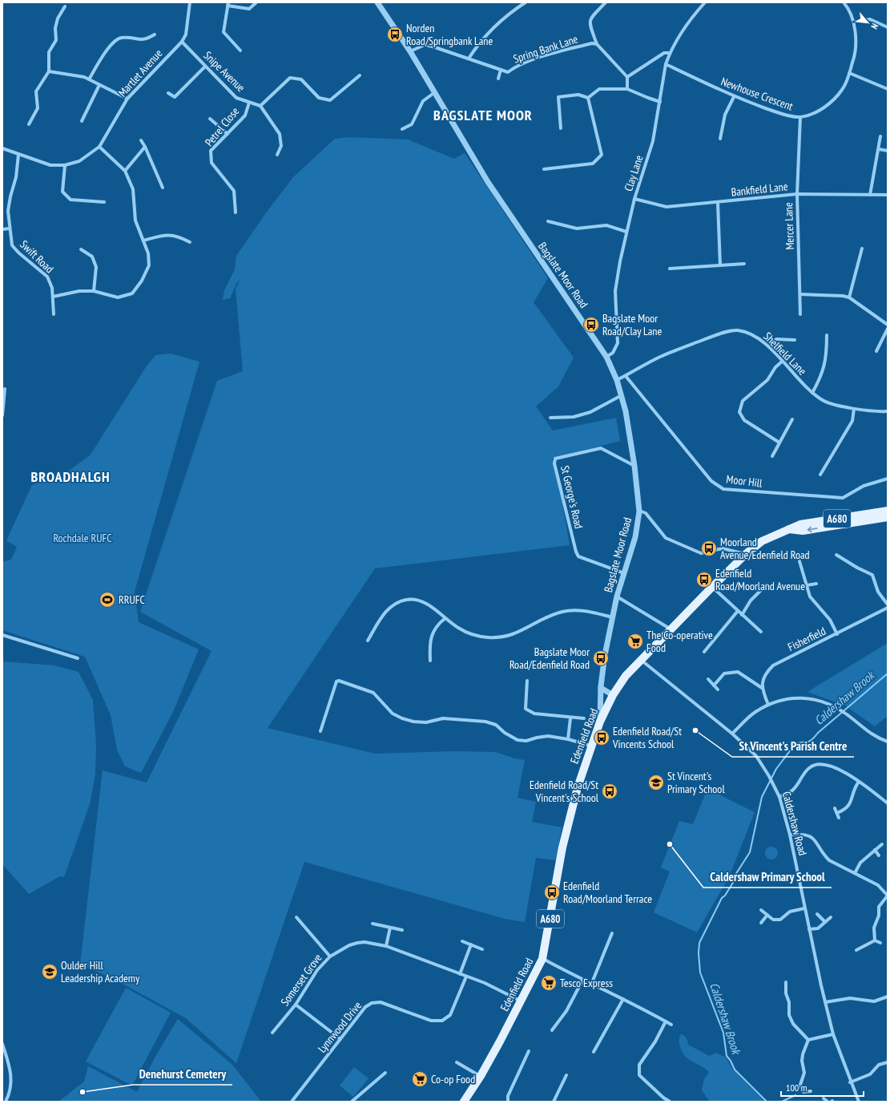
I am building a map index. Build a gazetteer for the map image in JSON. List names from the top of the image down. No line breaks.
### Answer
{"streets":{"main road":["A680","Edenfield Road"],"street":["Spring Bank Lane","Snipe Avenue","Martlet Avenue","Newhouse Crescent","Petrel Close","Clay Lane","Bankfield Lane","Mercer Lane","Swift Road","Bagslate Moor Road","Shelfield Lane","Moor Hill","St George's Road","Fisherfield","Caldershaw Road","Somerset Grove","Lynnwood Drive"]},"crossings":[["Spring Bank Lane","Bagslate Moor Road"],["Snipe Avenue","Martlet Avenue"],["Snipe Avenue","Petrel Close"],["Martlet Avenue","Swift Road"],["Newhouse Crescent","Clay Lane"],["Newhouse Crescent","Mercer Lane"],["Clay Lane","Bankfield Lane"],["Clay Lane","Bagslate Moor Road"],["Bankfield Lane","Mercer Lane"],["Bagslate Moor Road","Shelfield Lane"],["Bagslate Moor Road","St George's Road"],["Bagslate Moor Road","Edenfield Road"],["Shelfield Lane","Moor Hill"],["Edenfield Road","Caldershaw Road"],["Edenfield Road","Somerset Grove"],["Somerset Grove","Lynnwood Drive"]],"districts":["BAGSLATE MOOR","BROADHALGH"],"water":["Caldershaw Brook"],"parks":["Rochdale RUFC"],"places":{"bus stop":["Norden Road/Springbank Lane","Bagslate Moor Road/Clay Lane","Moorland Avenue/Edenfield Road","Edenfield Road/Moorland Avenue","Bagslate Moor Road/Edenfield Road","Edenfield Road/St Vincents School","Edenfield Road/St Vincent's School","Edenfield Road/Moorland Terrace"],"sports":["RRUFC"],"supermarket":["The Co-operative Food","Tesco Express","Co-op Food"],"other":["St Vincent's Parish Centre","Caldershaw Primary School","Denehurst Cemetery"],"school or university":["St Vincent's Primary School","Oulder Hill Leadership Academy"]},"scale_bar":"100 m","north":"bottom right"}
